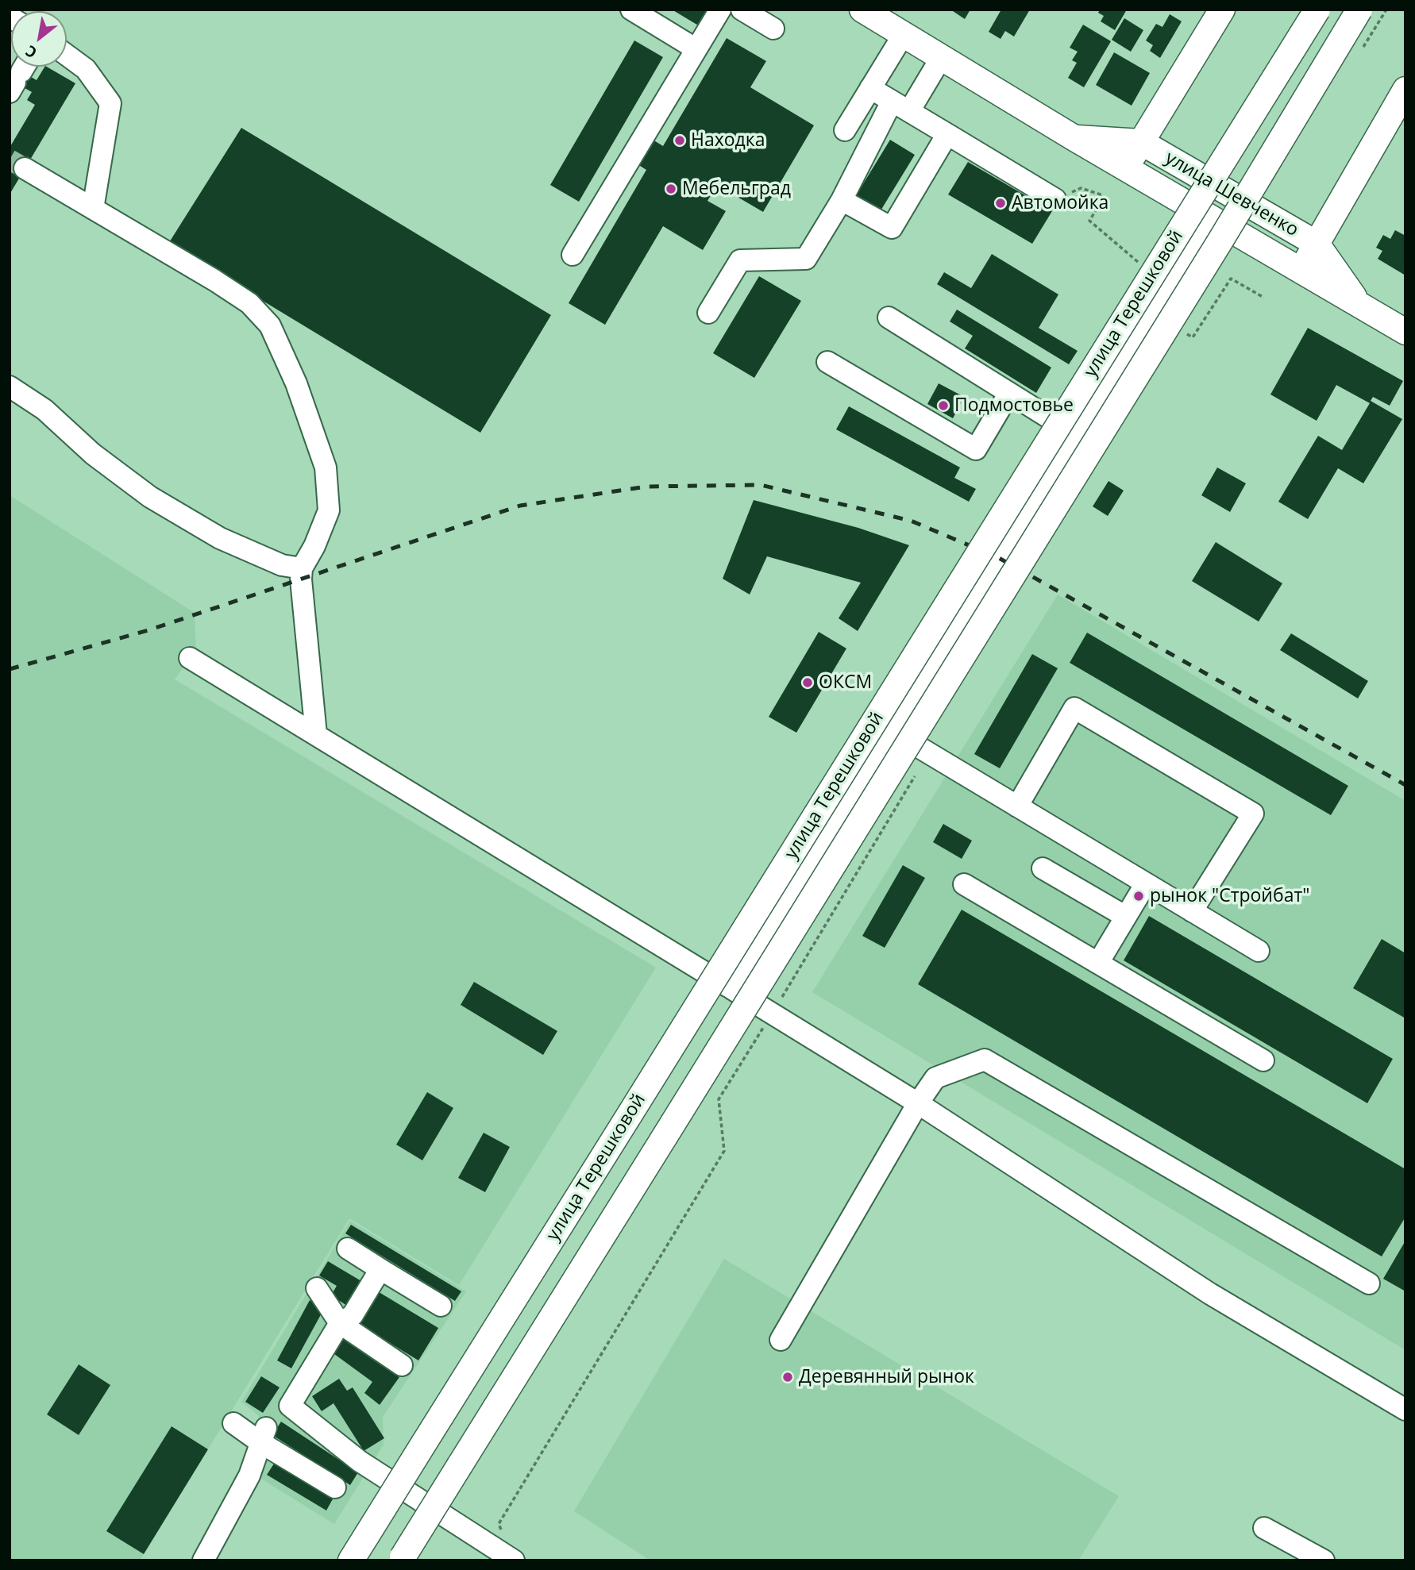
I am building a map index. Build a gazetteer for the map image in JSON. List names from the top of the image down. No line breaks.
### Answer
{"streets":{"main road":["улица Шевченко","улица Терешковой"]},"places":["Находка","Мебельград","Автомойка","Подмостовье","ОКСМ","рынок \"Стройбат\"","Деревянный рынок"],"north":"bottom left"}
